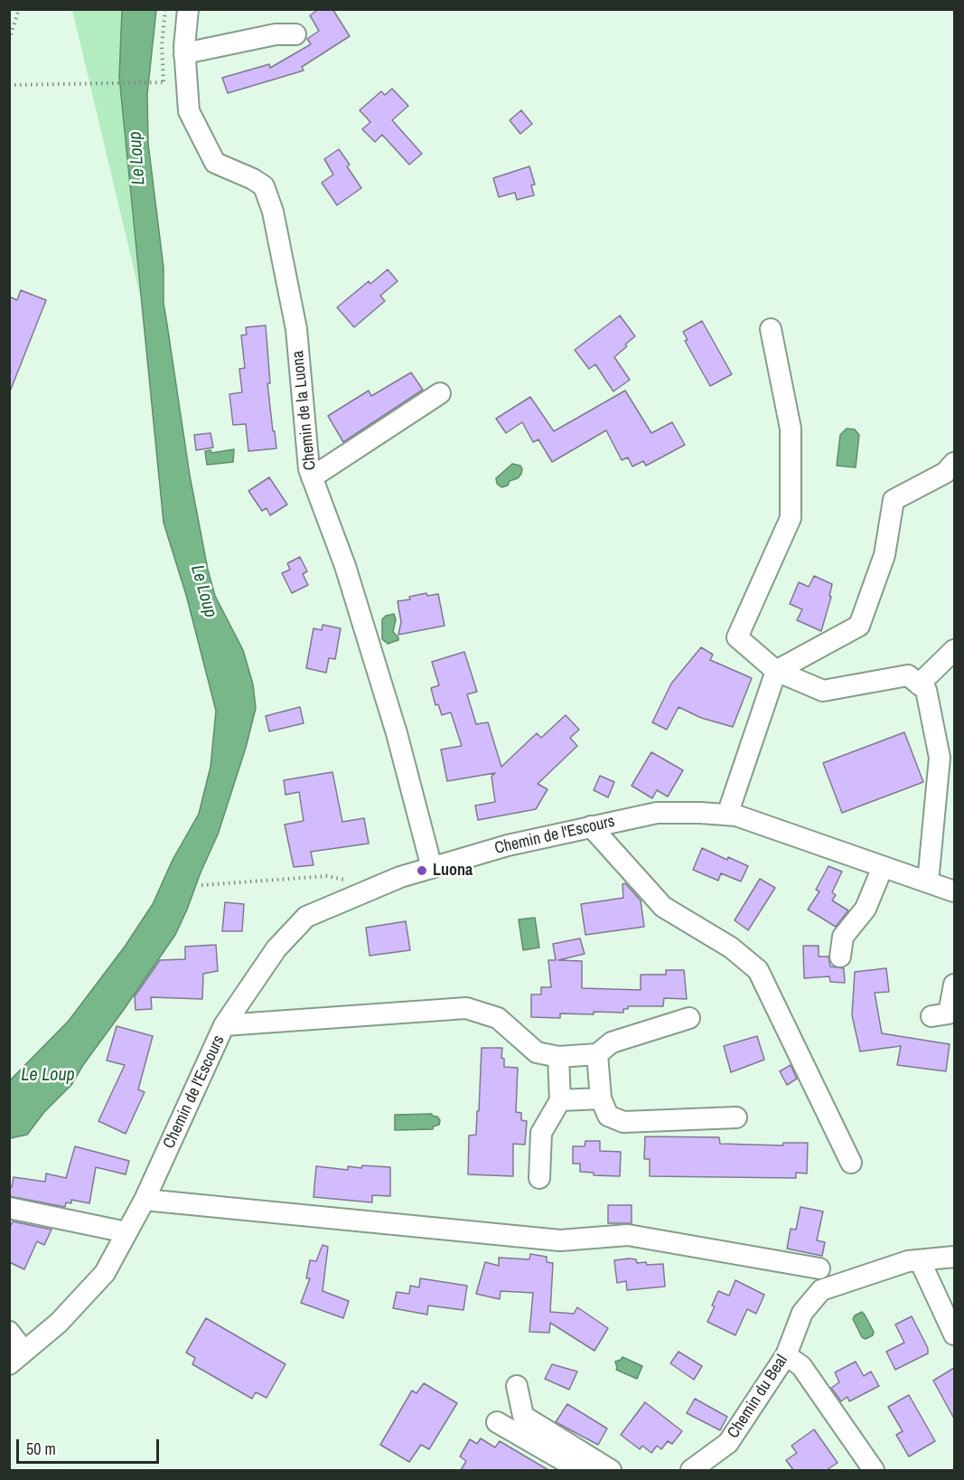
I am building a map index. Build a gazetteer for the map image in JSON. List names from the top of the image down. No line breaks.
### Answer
{"streets":{"street":["Chemin de la Luona","Chemin de l'Escours","Chemin du Beal"]},"crossings":[["Chemin de la Luona","Chemin de l'Escours"]],"water":["Le Loup"],"places":["Luona"],"scale_bar":"50 m"}
